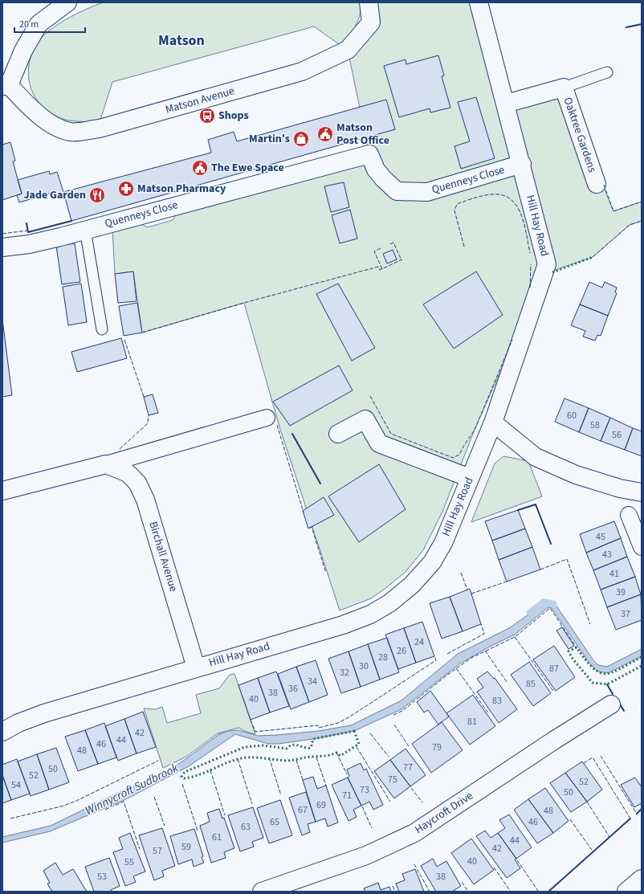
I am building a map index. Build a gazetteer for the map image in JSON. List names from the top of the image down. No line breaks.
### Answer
{"streets":{"street":["Matson Avenue","Oaktree Gardens","Quenneys Close","Hill Hay Road","Birchall Avenue","Haycroft Drive"]},"crossings":[["Oaktree Gardens","Hill Hay Road"],["Quenneys Close","Hill Hay Road"],["Hill Hay Road","Birchall Avenue"]],"districts":["Matson"],"water":["Winnycroft Sudbrook"],"places":{"bus stop":["Shops"],"public building":["Matson Post Office","The Ewe Space"],"shop":["Martin's"],"pharmacy":["Matson Pharmacy"],"restaurant":["Jade Garden"]},"house_numbers":["60","58","56","45","43","41","39","37","24","26","28","30","87","32","34","85","36","38","40","83","81","42","44","46","79","48","77","50","52","75","52","54","73","50","71","69","67","48","65","46","63","61","44","59","42","57","40","55","53","38"],"scale_bar":"20 m"}
